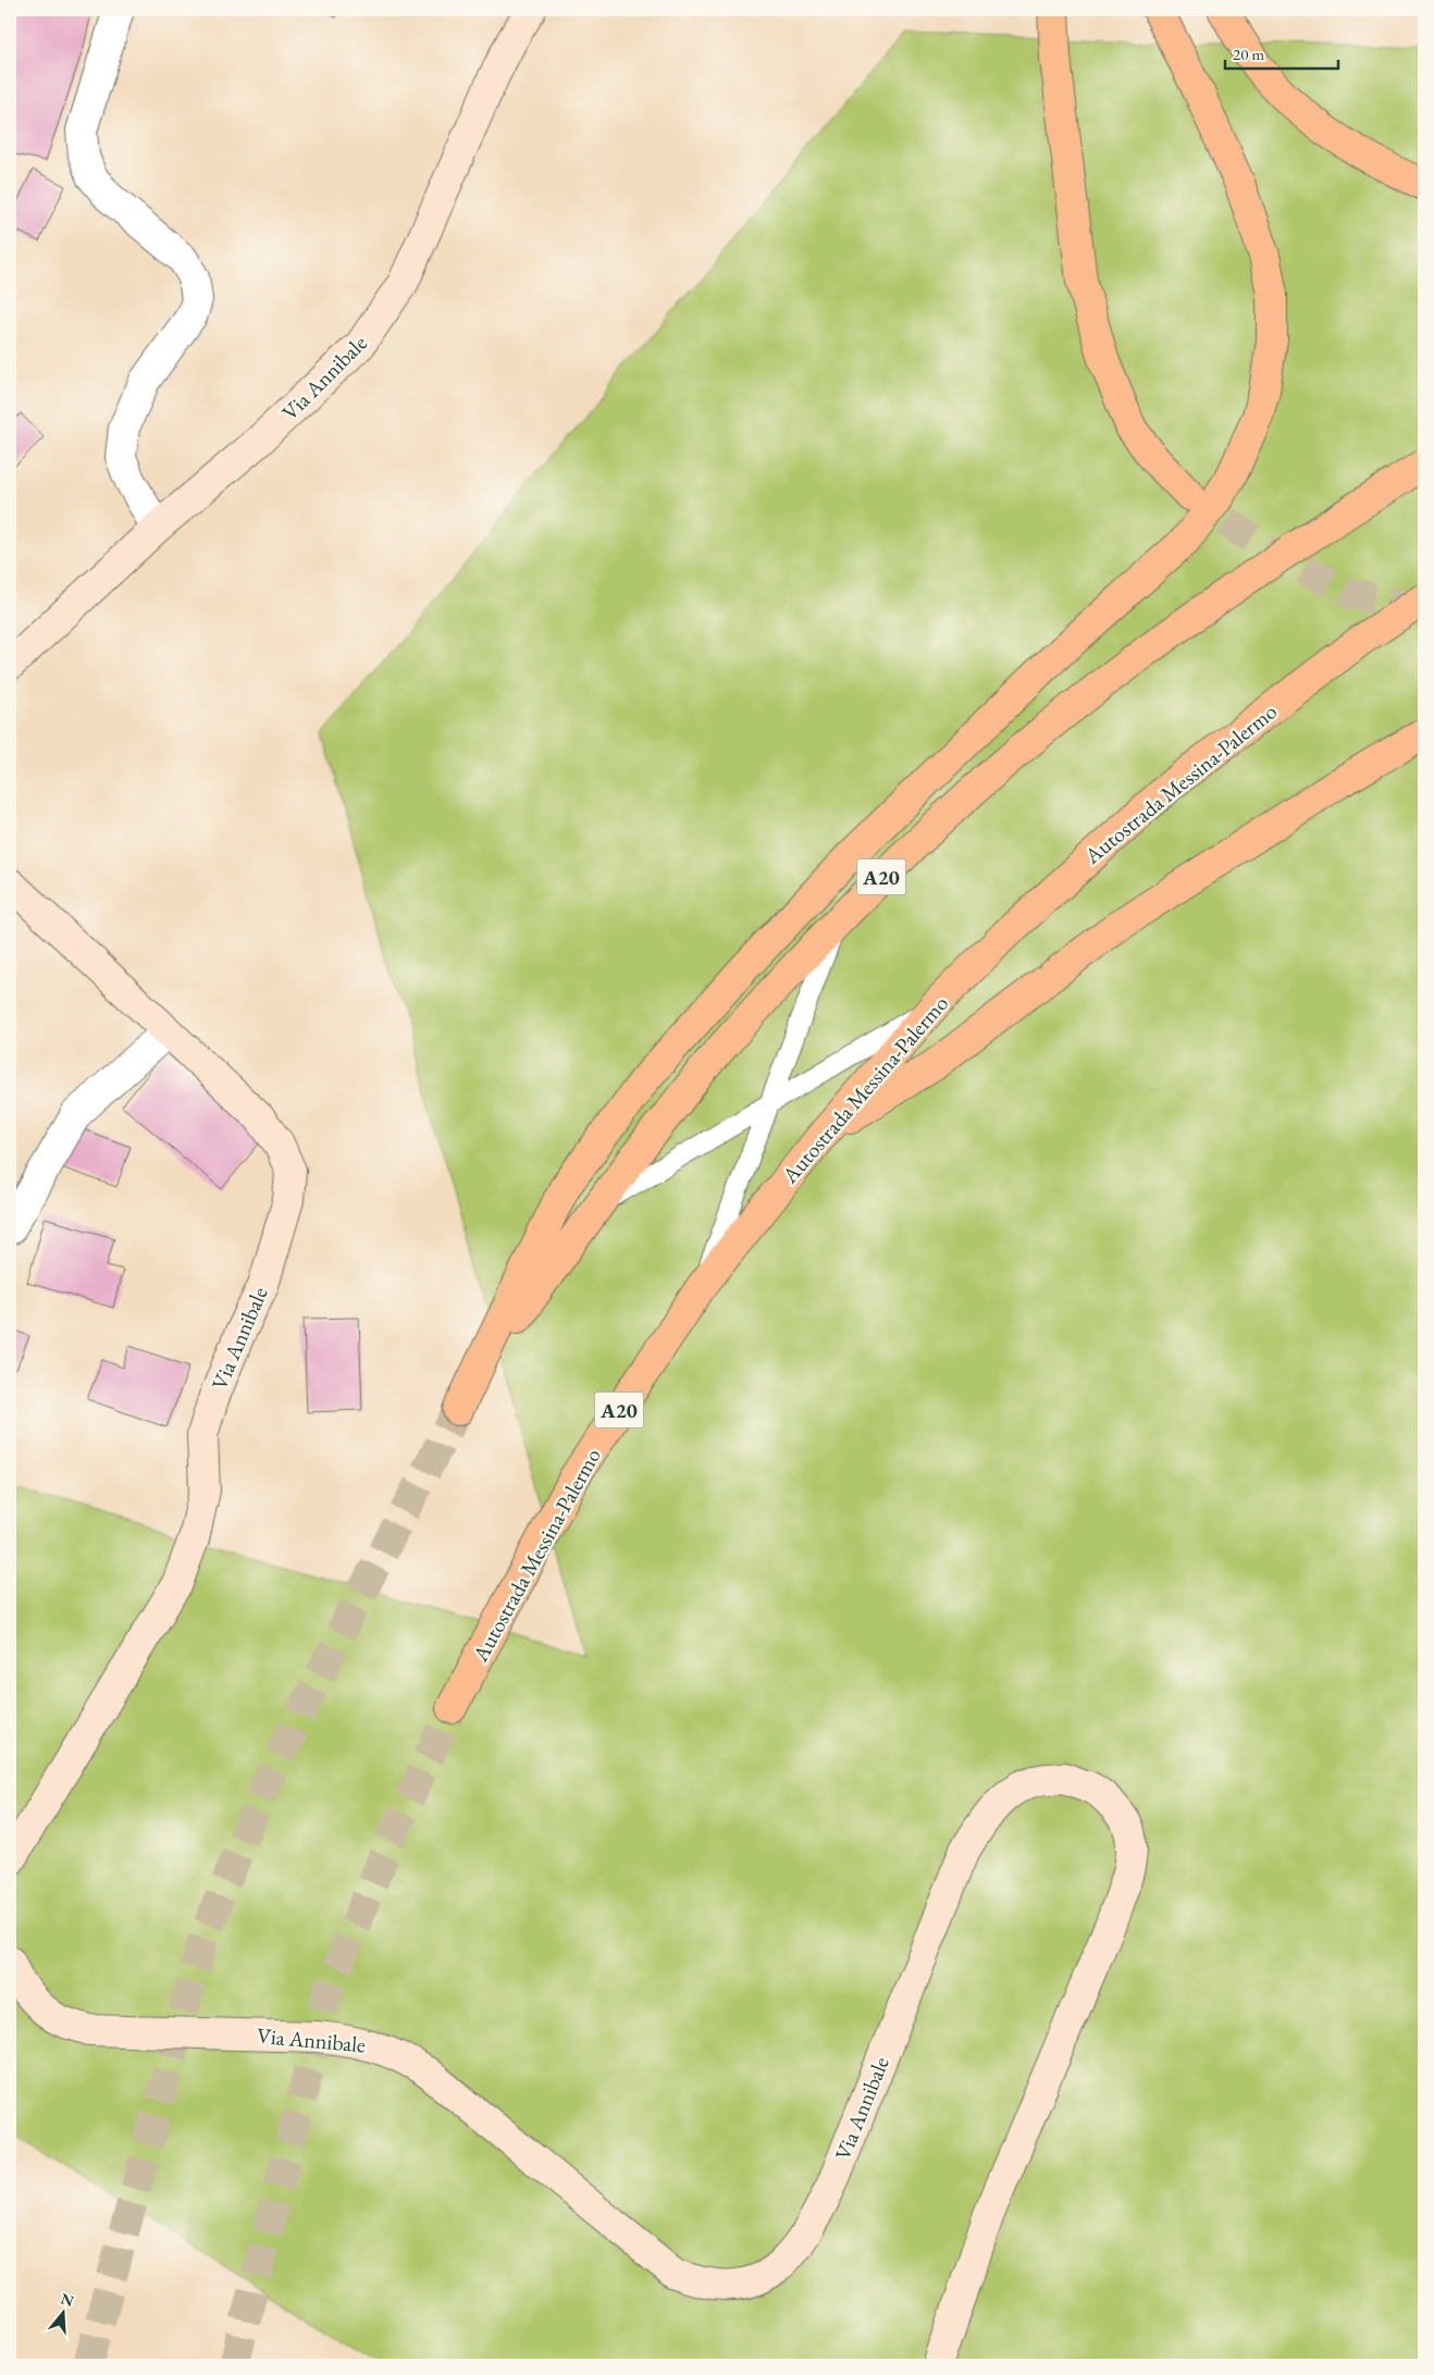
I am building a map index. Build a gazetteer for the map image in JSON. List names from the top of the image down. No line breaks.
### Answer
{"streets":{"highway":["Autostrada Messina-Palermo","A20"],"street":["Via Annibale"]},"scale_bar":"20 m","north":"top"}
